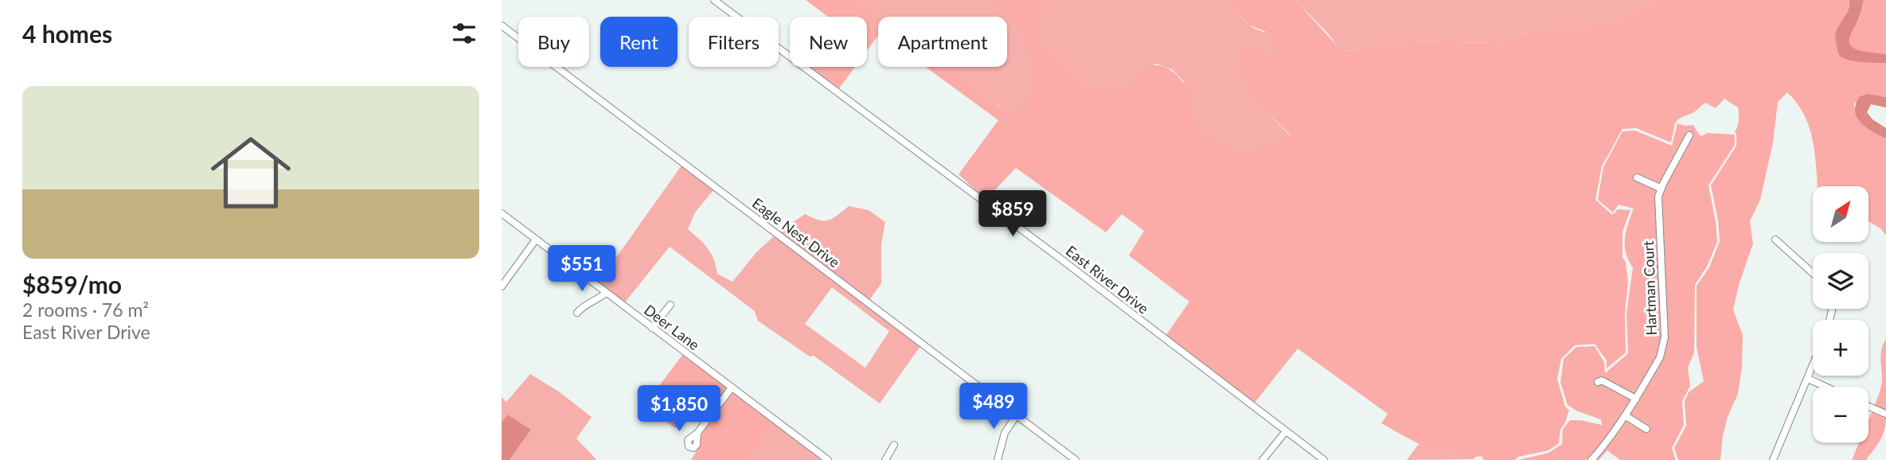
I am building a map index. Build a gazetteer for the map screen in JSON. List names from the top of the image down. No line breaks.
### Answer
{"streets":{"street":["Eagle Nest Drive","East River Drive","Hartman Court","Deer Lane"]},"north":"top right","page":{"heading":"4 homes","chip":["Buy","Rent","Filters","New","Apartment"],"list":[{"name":"$859/mo","note":"2 rooms · 76 m² · East River Drive"}],"map_buttons":["+","−"],"price":["$859","$551","$489","$1,850"]}}
